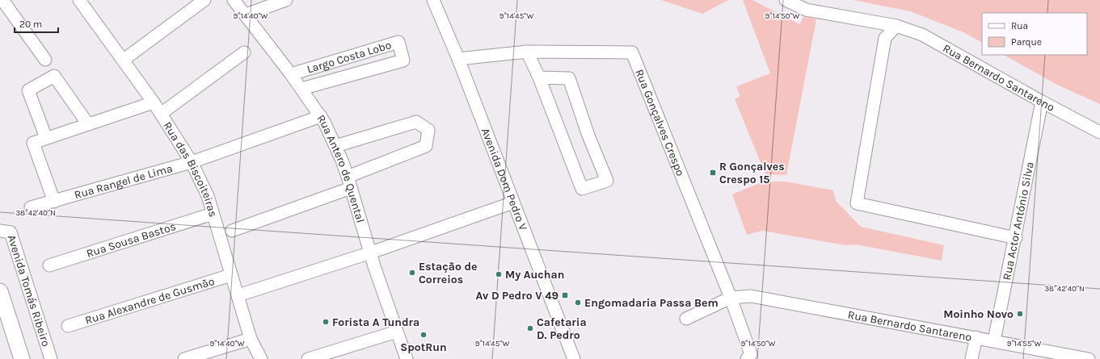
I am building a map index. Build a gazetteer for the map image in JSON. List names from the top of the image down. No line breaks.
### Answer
{"streets":{"street":["Largo Costa Lobo","Rua Bernardo Santareno","Rua Gonçalves Crespo","Rua Antero de Quental","Rua das Biscoiteiras","Avenida Dom Pedro V","Rua Rangel de Lima","Rua Actor António Silva","Rua Sousa Bastos","Avenida Tomás Ribeiro","Rua Alexandre de Gusmão"]},"crossings":[["Largo Costa Lobo","Rua Antero de Quental"],["Rua Bernardo Santareno","Rua Gonçalves Crespo"],["Rua Bernardo Santareno","Rua Actor António Silva"],["Rua Gonçalves Crespo","Avenida Dom Pedro V"],["Rua Antero de Quental","Rua Rangel de Lima"],["Rua das Biscoiteiras","Rua Rangel de Lima"],["Rua das Biscoiteiras","Rua Sousa Bastos"],["Rua das Biscoiteiras","Rua Alexandre de Gusmão"]],"places":{"transit":["R Gonçalves Crespo 15","Av D Pedro V 49"],"other":["Estação de Correios","My Auchan","Engomadaria Passa Bem","Moinho Novo","Forista A Tundra","Cafetaria D. Pedro","SpotRun"]},"legend":["Rua","Parque"],"scale_bar":"20 m","coordinates":["9°14'40\"W","9°14'45\"W","9°14'50\"W","38°42'40\"N","9°14'55\"W"]}
